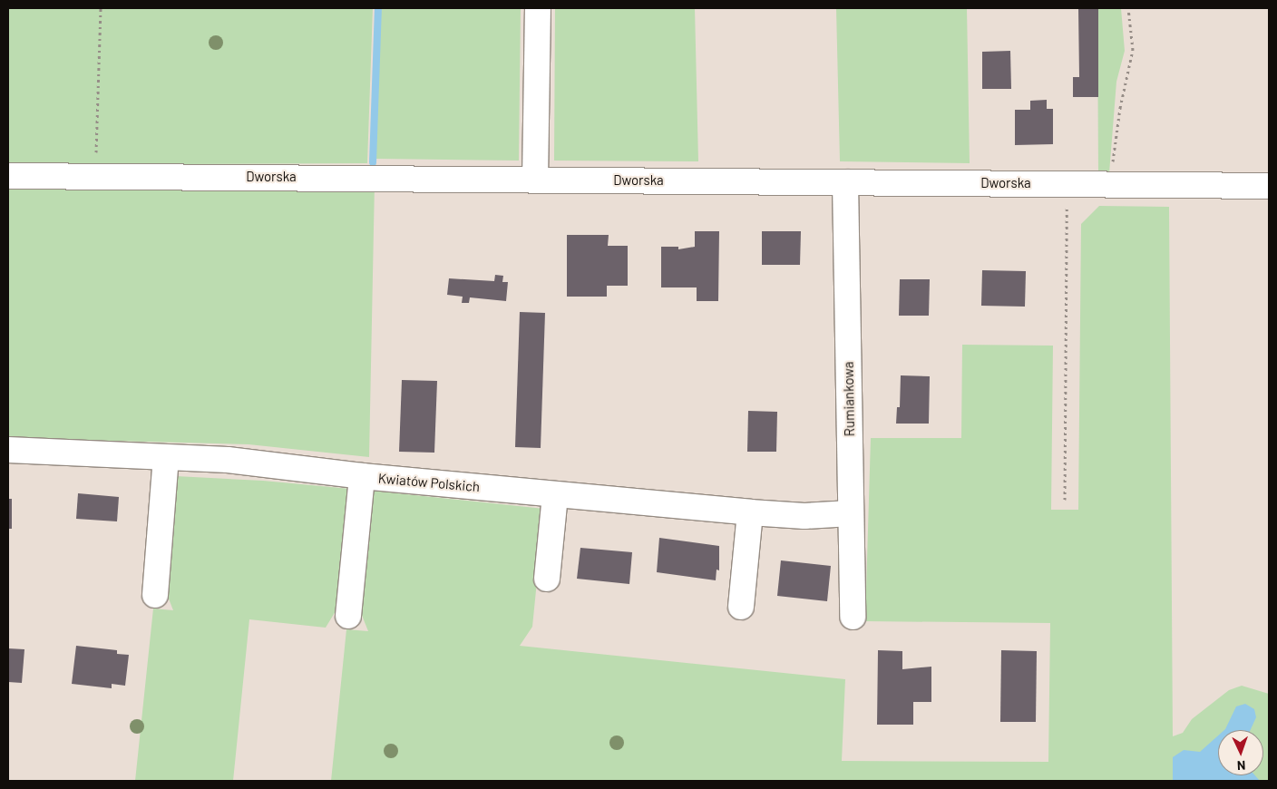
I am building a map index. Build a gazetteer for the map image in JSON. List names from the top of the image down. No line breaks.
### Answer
{"streets":{"street":["Dworska","Rumiankowa","Kwiatów Polskich"]},"crossings":[["Dworska","Rumiankowa"],["Rumiankowa","Kwiatów Polskich"]],"north":"bottom"}
